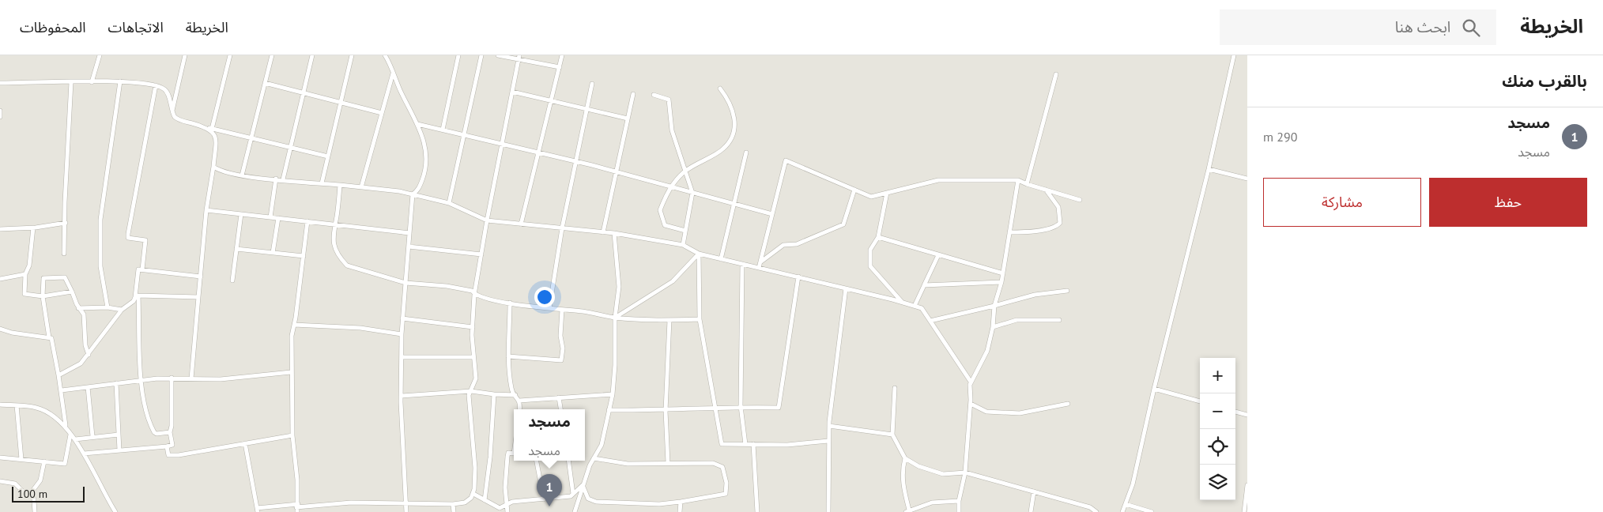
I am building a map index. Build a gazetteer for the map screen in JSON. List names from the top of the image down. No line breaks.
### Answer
{"scale_bar":"100 m","page":{"header":"الخريطة","search":"ابحث هنا","nav":["الخريطة","الاتجاهات","المحفوظات"],"heading":"بالقرب منك","list":[{"mark":"1","name":"مسجد","note":"مسجد","value":"290 m"}],"buttons":["حفظ","مشاركة"],"map_buttons":["+","−"],"popup":["مسجد","مسجد"],"pins":"1","scale":"100 m"}}
